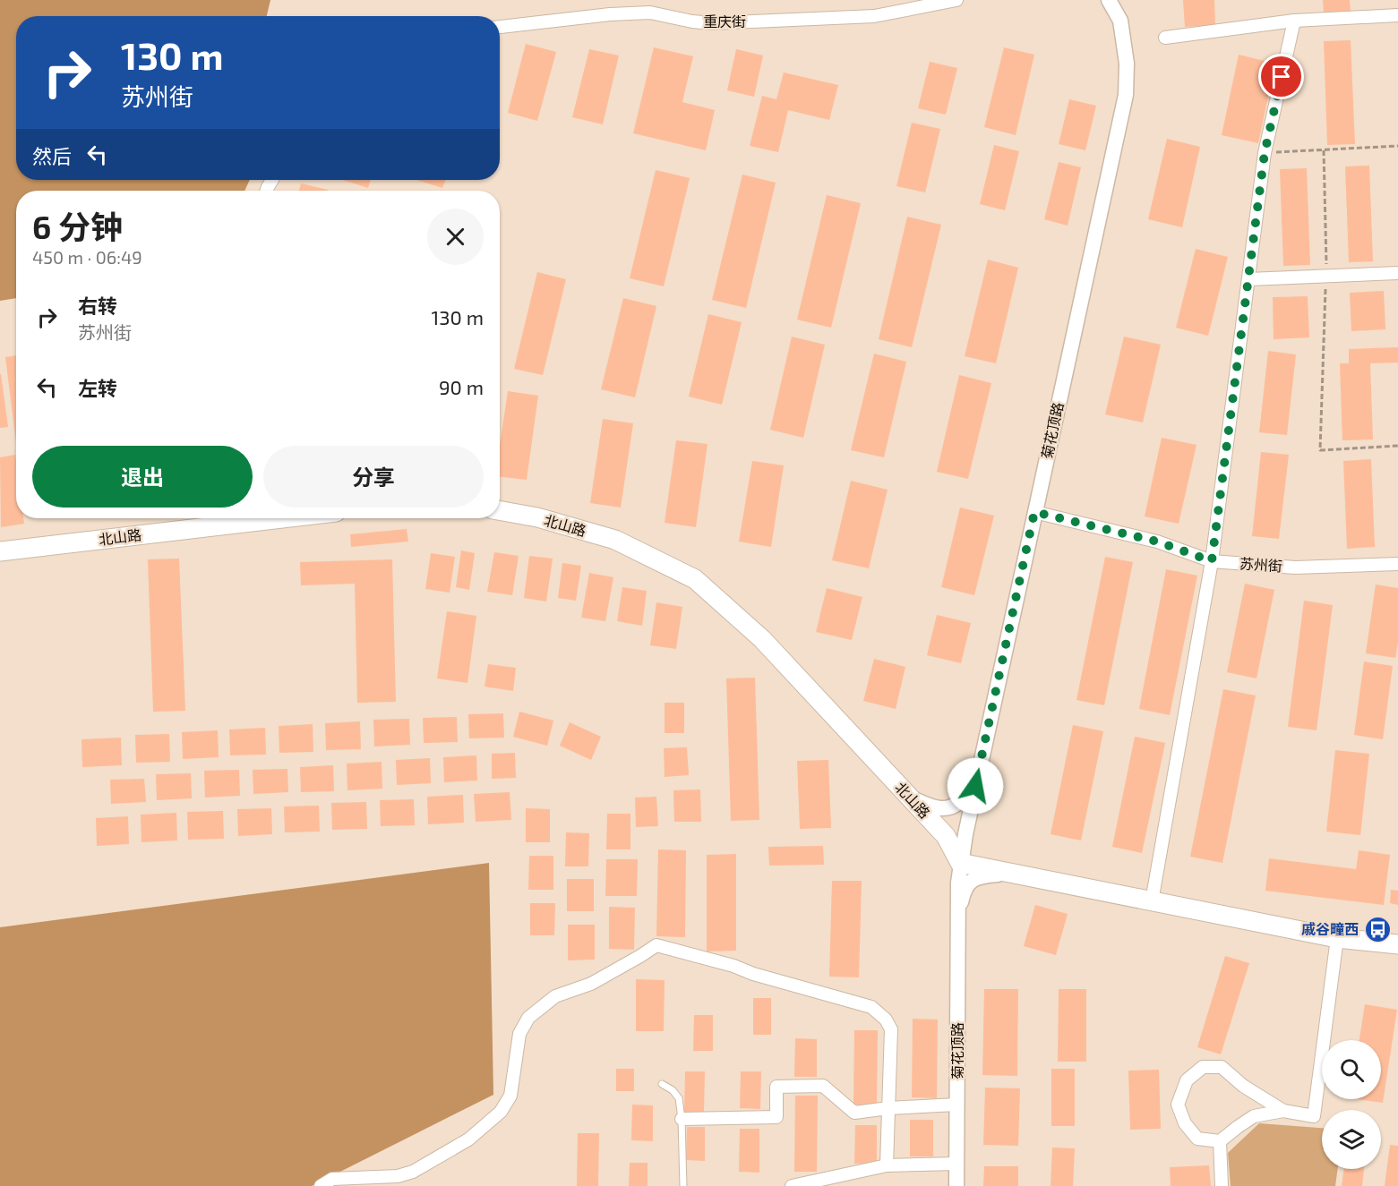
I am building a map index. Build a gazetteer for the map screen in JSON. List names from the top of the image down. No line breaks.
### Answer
{"streets":{"main road":["北山路"],"street":["重庆街","菊花顶路","苏州街"]},"crossings":[["菊花顶路","北山路"],["菊花顶路","苏州街"]],"places":{"bus stop":["戚谷疃西"]},"page":{"turn":["130 m","苏州街"],"then":"然后","heading":["6 分钟","450 m · 06:49"],"list":[{"name":"右转","note":"苏州街","value":"130 m"},{"name":"左转","value":"90 m"}],"buttons":["退出","分享"]}}
